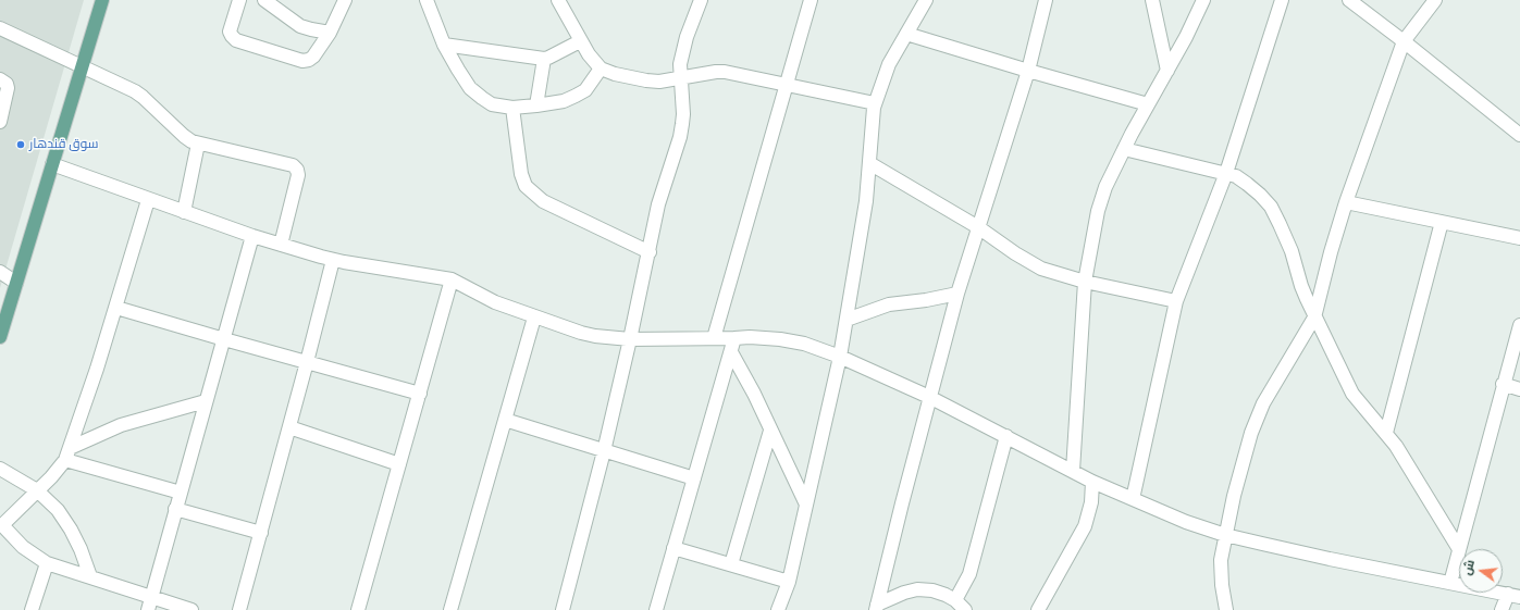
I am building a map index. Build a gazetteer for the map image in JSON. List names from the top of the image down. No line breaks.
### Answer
{"places":["سوق قندهار"],"north":"left"}
